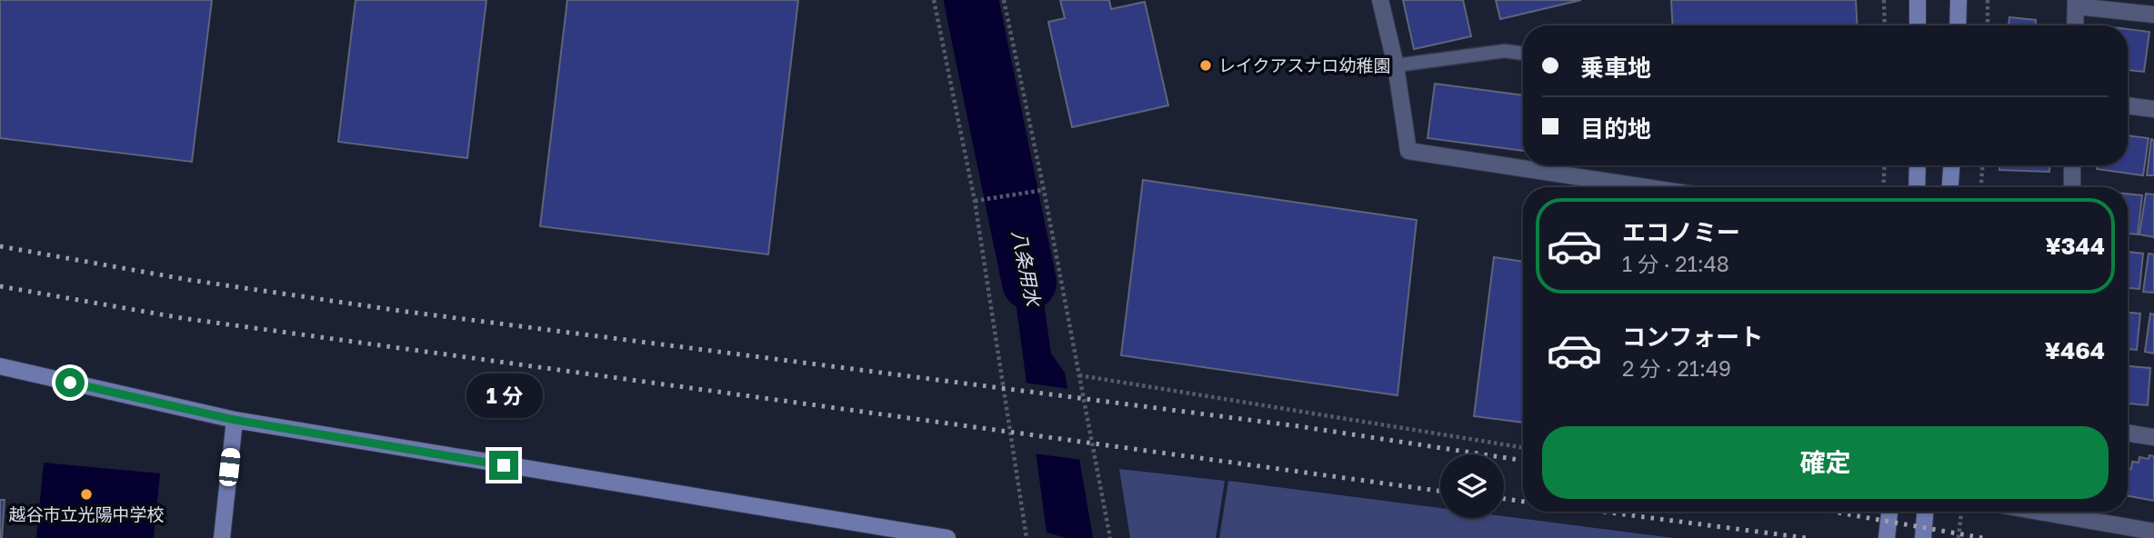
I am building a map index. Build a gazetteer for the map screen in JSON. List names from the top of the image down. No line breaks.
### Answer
{"water":["八条用水"],"places":["レイクアスナロ幼稚園","越谷市立光陽中学校"],"page":{"banner":["乗車地","目的地"],"list":[{"name":"エコノミー","note":"1 分 · 21:48","value":"¥344"},{"name":"コンフォート","note":"2 分 · 21:49","value":"¥464"}],"bubble":"1 分","buttons":"確定"}}
